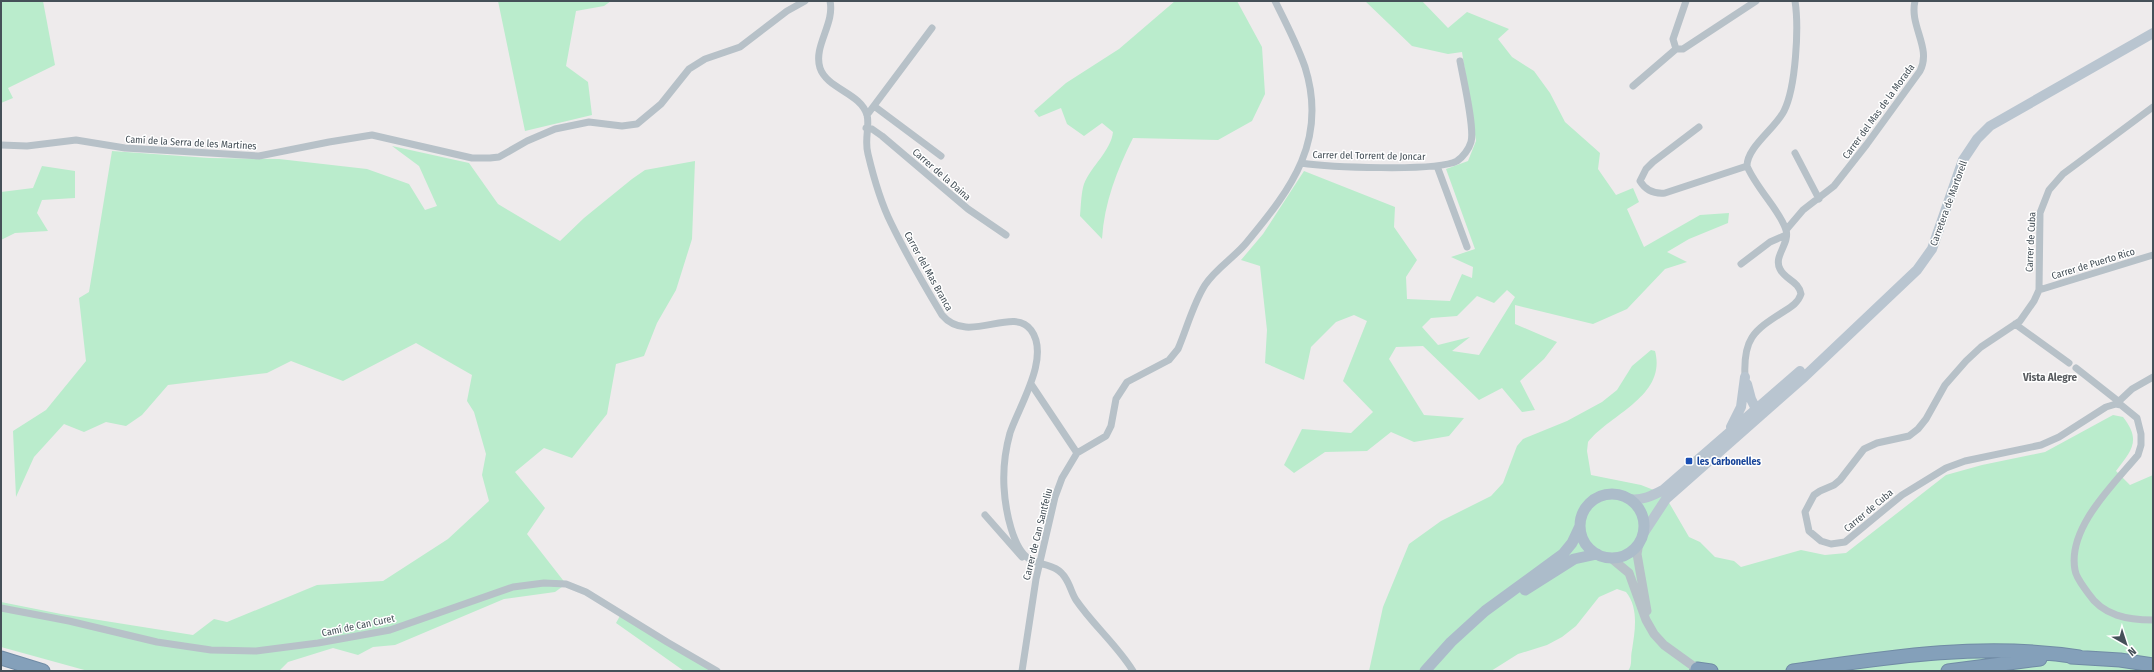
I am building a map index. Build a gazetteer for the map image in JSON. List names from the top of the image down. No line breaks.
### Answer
{"streets":{"main road":["Carretera de Martorell"],"street":["Carrer del Mas de la Morada","Camí de la Serra de les Martines","Carrer del Torrent de Joncar","Carrer de la Daina","Carrer de Cuba","Carrer de Puerto Rico","Carrer del Mas Branca","Carrer de Can Santfeliu","Camí de Can Curet"]},"crossings":[["Carrer del Torrent de Joncar","Carrer de Can Santfeliu"],["Carrer de la Daina","Carrer del Mas Branca"],["Carrer de Cuba","Carrer de Puerto Rico"]],"districts":["Vista Alegre"],"places":{"transit":["les Carbonelles"]},"north":"bottom right"}
